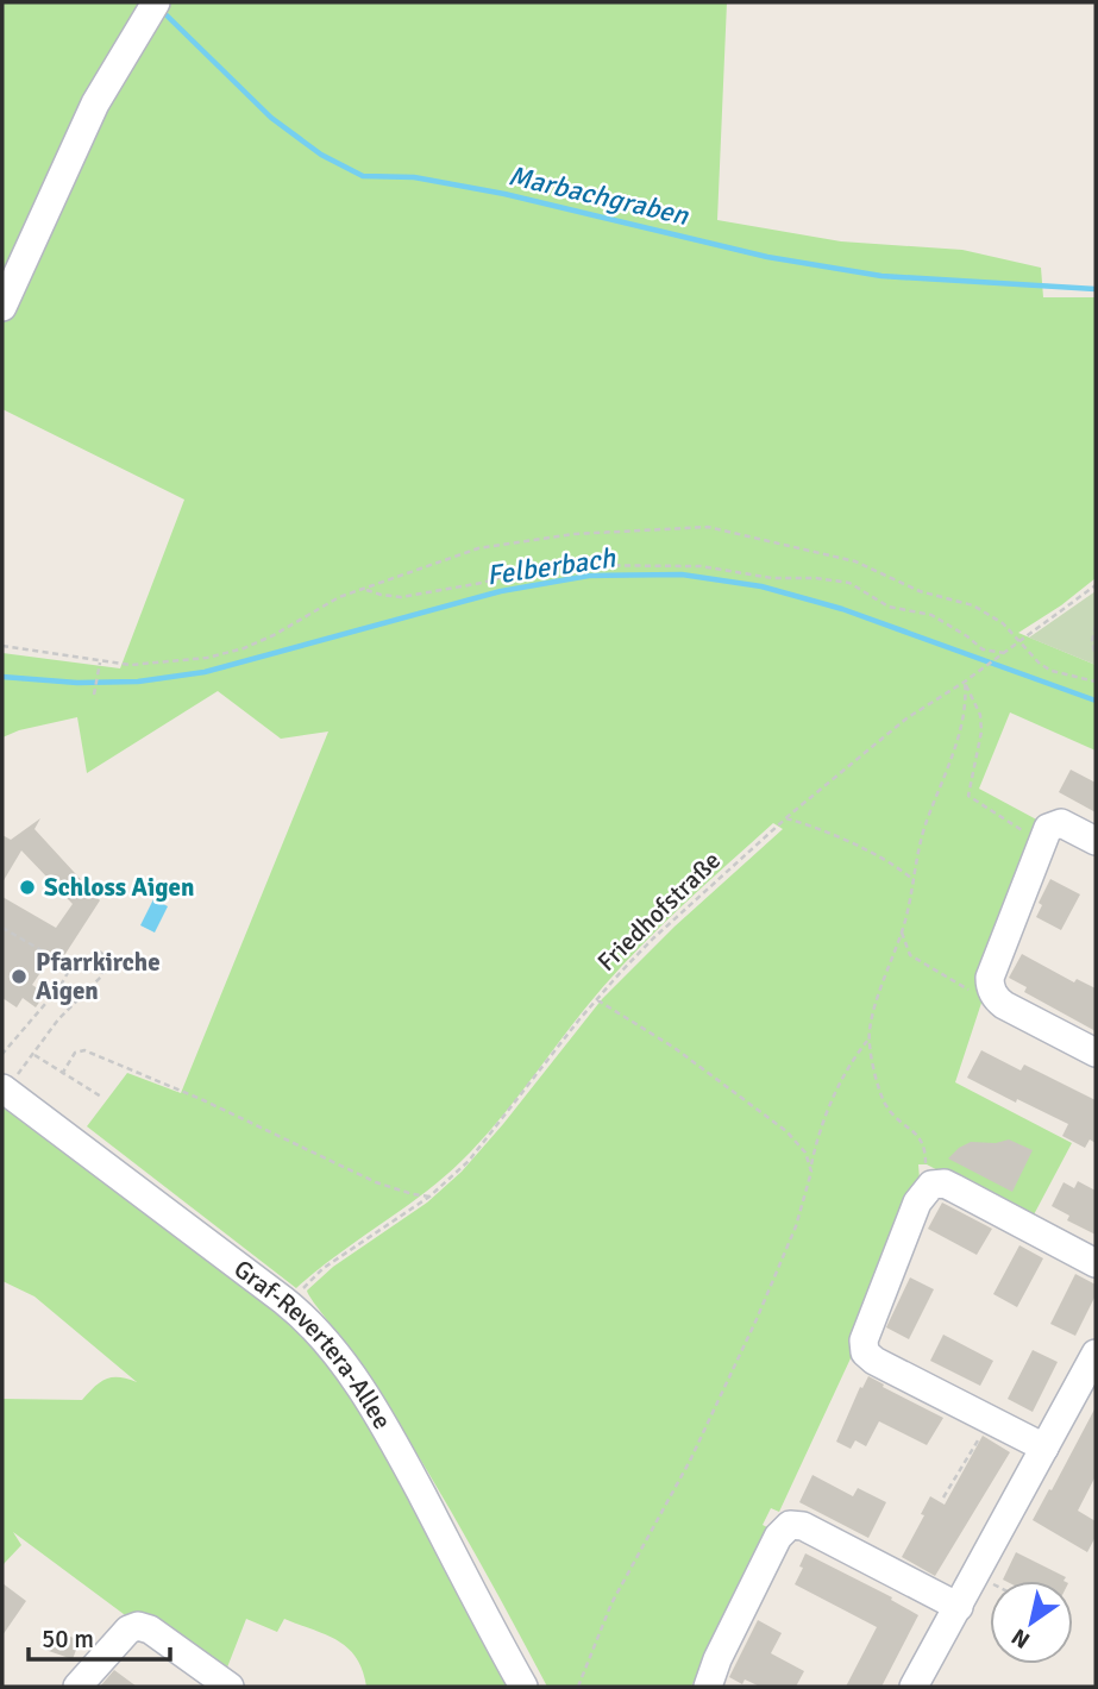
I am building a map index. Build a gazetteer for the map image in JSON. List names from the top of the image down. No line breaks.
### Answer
{"streets":{"street":["Graf-Revertera-Allee"],"path":["Friedhofstraße"]},"crossings":[["Friedhofstraße","Graf-Revertera-Allee"]],"water":["Marbachgraben","Felberbach"],"places":["Schloss Aigen","Pfarrkirche Aigen"],"scale_bar":"50 m","north":"bottom left"}
